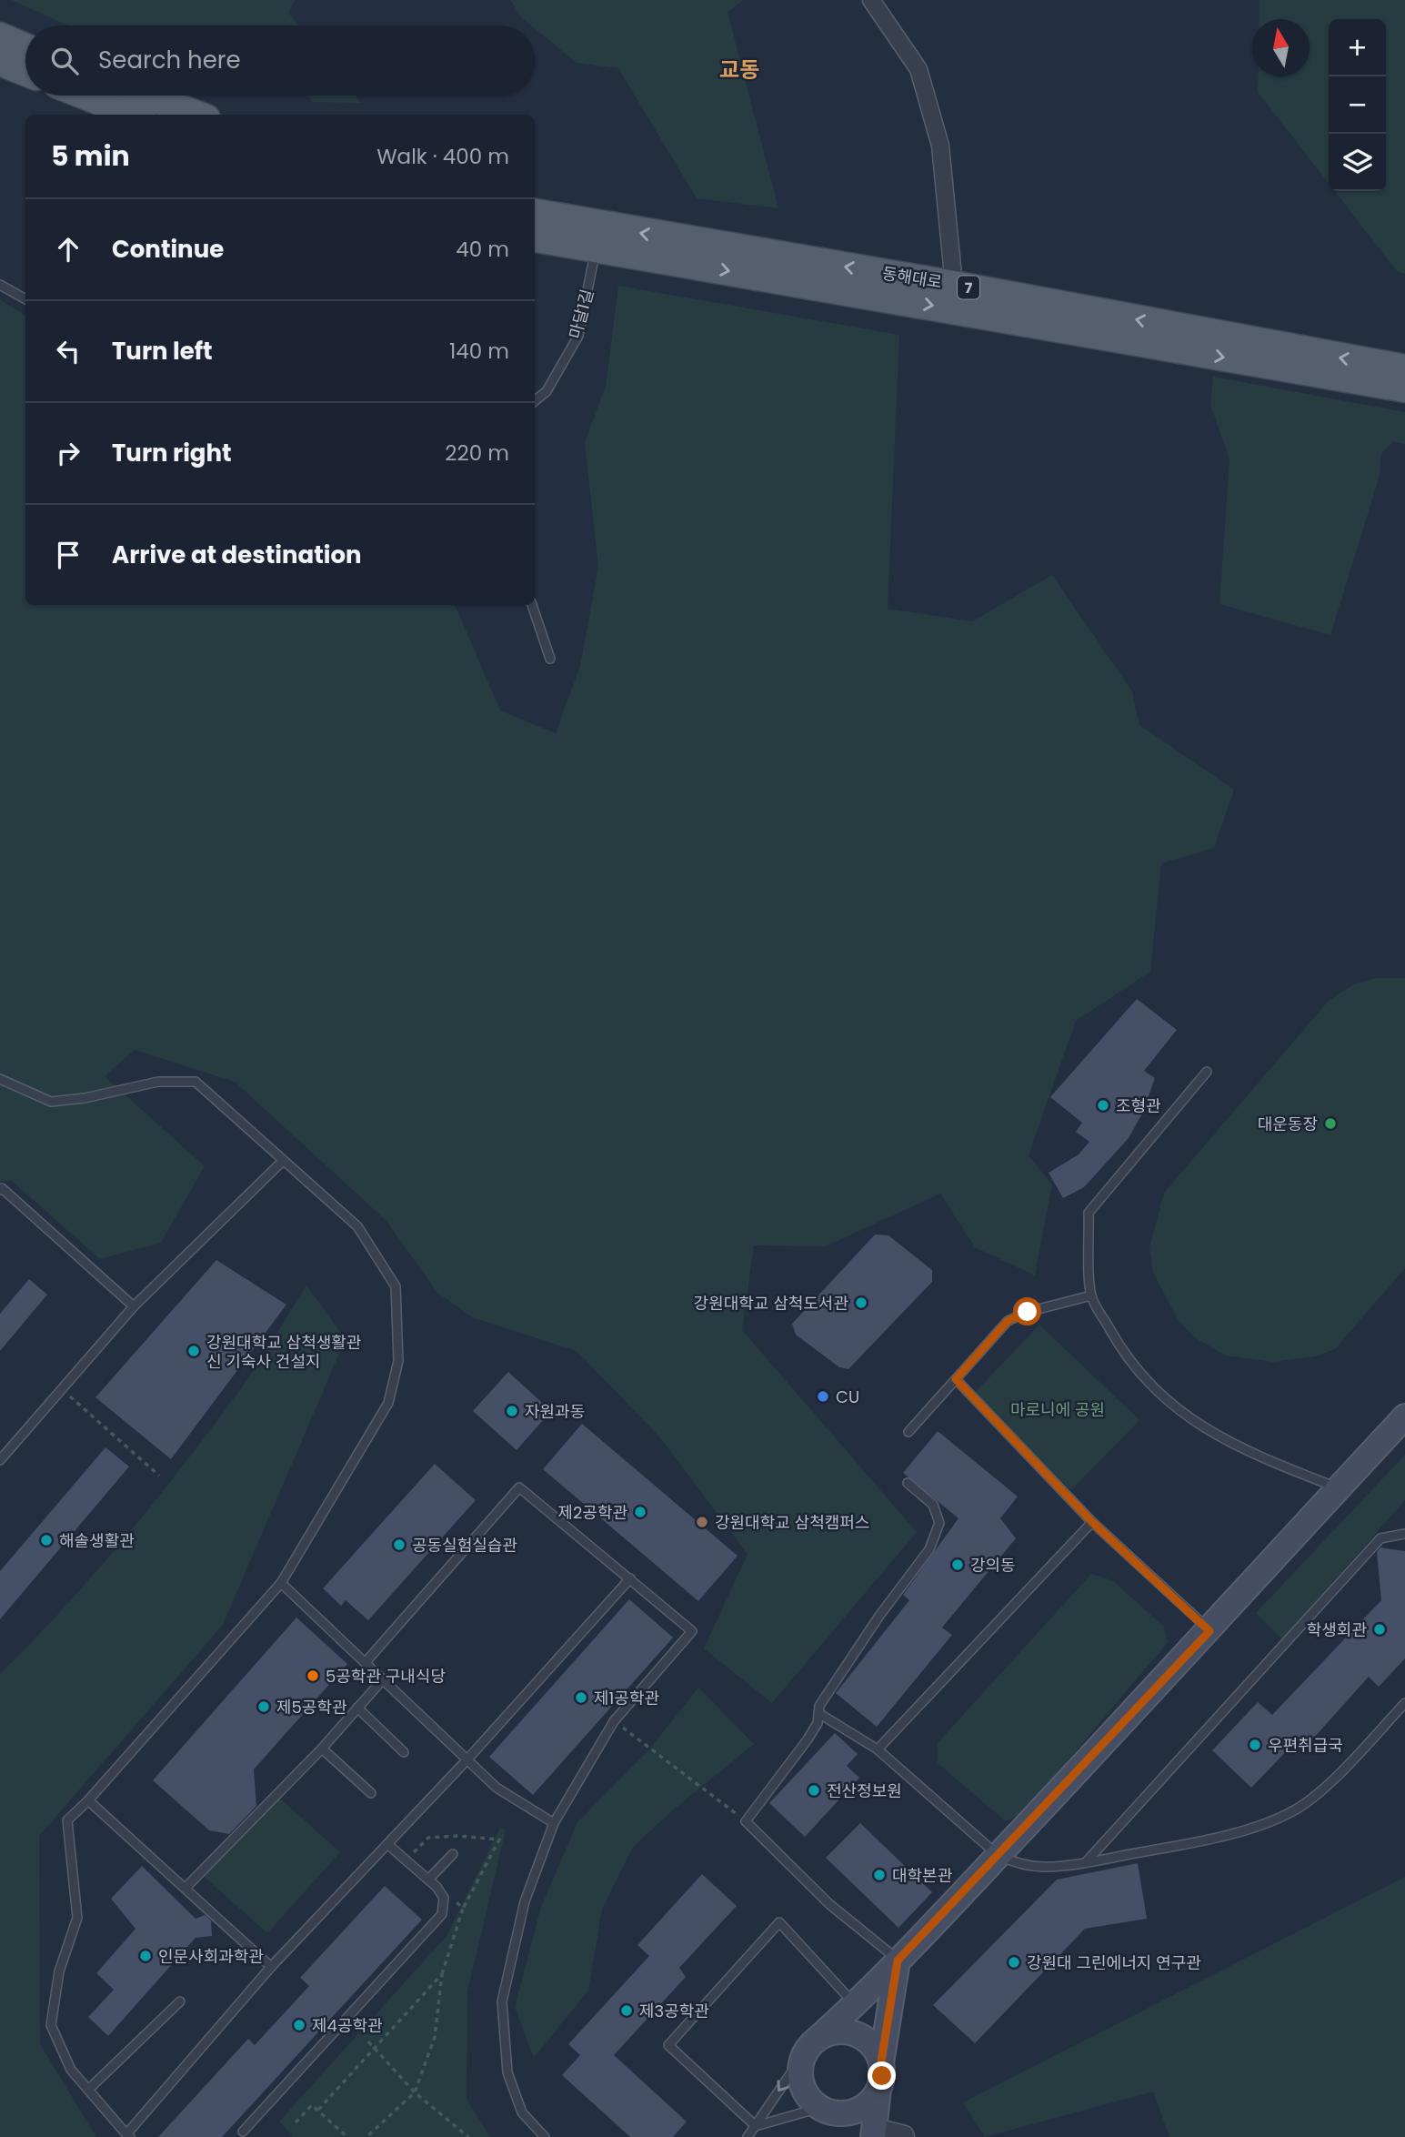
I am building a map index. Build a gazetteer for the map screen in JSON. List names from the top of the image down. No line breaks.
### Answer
{"streets":{"main road":["동해대로","7"],"lane":["마달1길"]},"crossings":[["동해대로","마달1길"]],"districts":["교동"],"parks":["마로니에 공원"],"places":["조형관","대운동장","강원대학교 삼척도서관","강원대학교 삼척생활관 신 기숙사 건설지","CU","자원과동","제2공학관","강원대학교 삼척캠퍼스","해솔생활관","공동실험실습관","강의동","학생회관","5공학관 구내식당","제1공학관","제5공학관","우편취급국","전산정보원","대학본관","인문사회과학관","강원대 그린에너지 연구관","제3공학관","제4공학관"],"north":"top","page":{"map_buttons":["+","−"],"search":"Search here","heading":["5 min","Walk · 400 m"],"list":[["Continue","40 m"],["Turn left","140 m"],["Turn right","220 m"],"Arrive at destination"]}}
